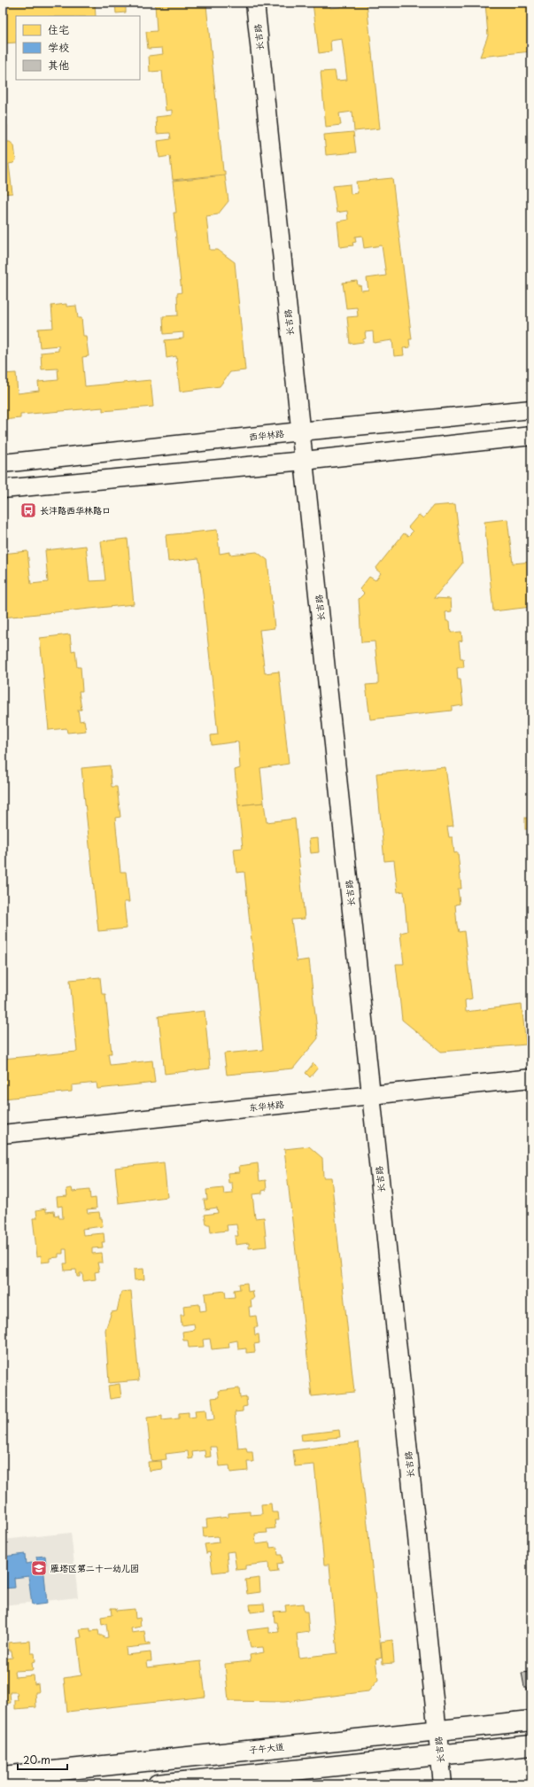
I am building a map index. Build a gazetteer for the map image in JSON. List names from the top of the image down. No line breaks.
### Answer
{"streets":{"main road":["子午大道"],"street":["长吉路","西华林路","东华林路"]},"crossings":[["长吉路","西华林路"],["长吉路","东华林路"],["长吉路","子午大道"]],"places":{"bus stop":["长沣路西华林路口"],"school or university":["雁塔区第二十一幼儿园"]},"legend":["住宅","学校","其他"],"scale_bar":"20 m"}
